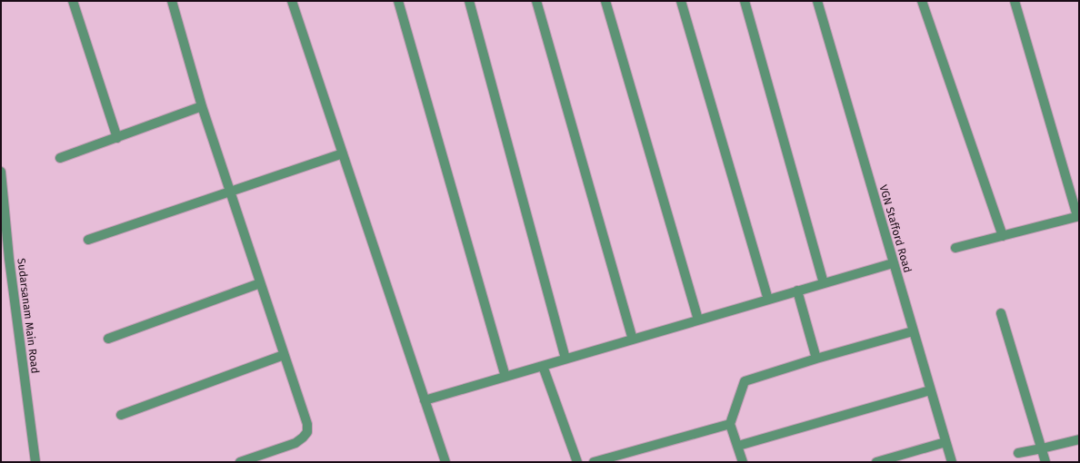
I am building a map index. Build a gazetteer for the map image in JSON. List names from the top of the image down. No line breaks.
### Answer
{"streets":{"street":["VGN Stafford Road","Sudarsanam Main Road"]}}
